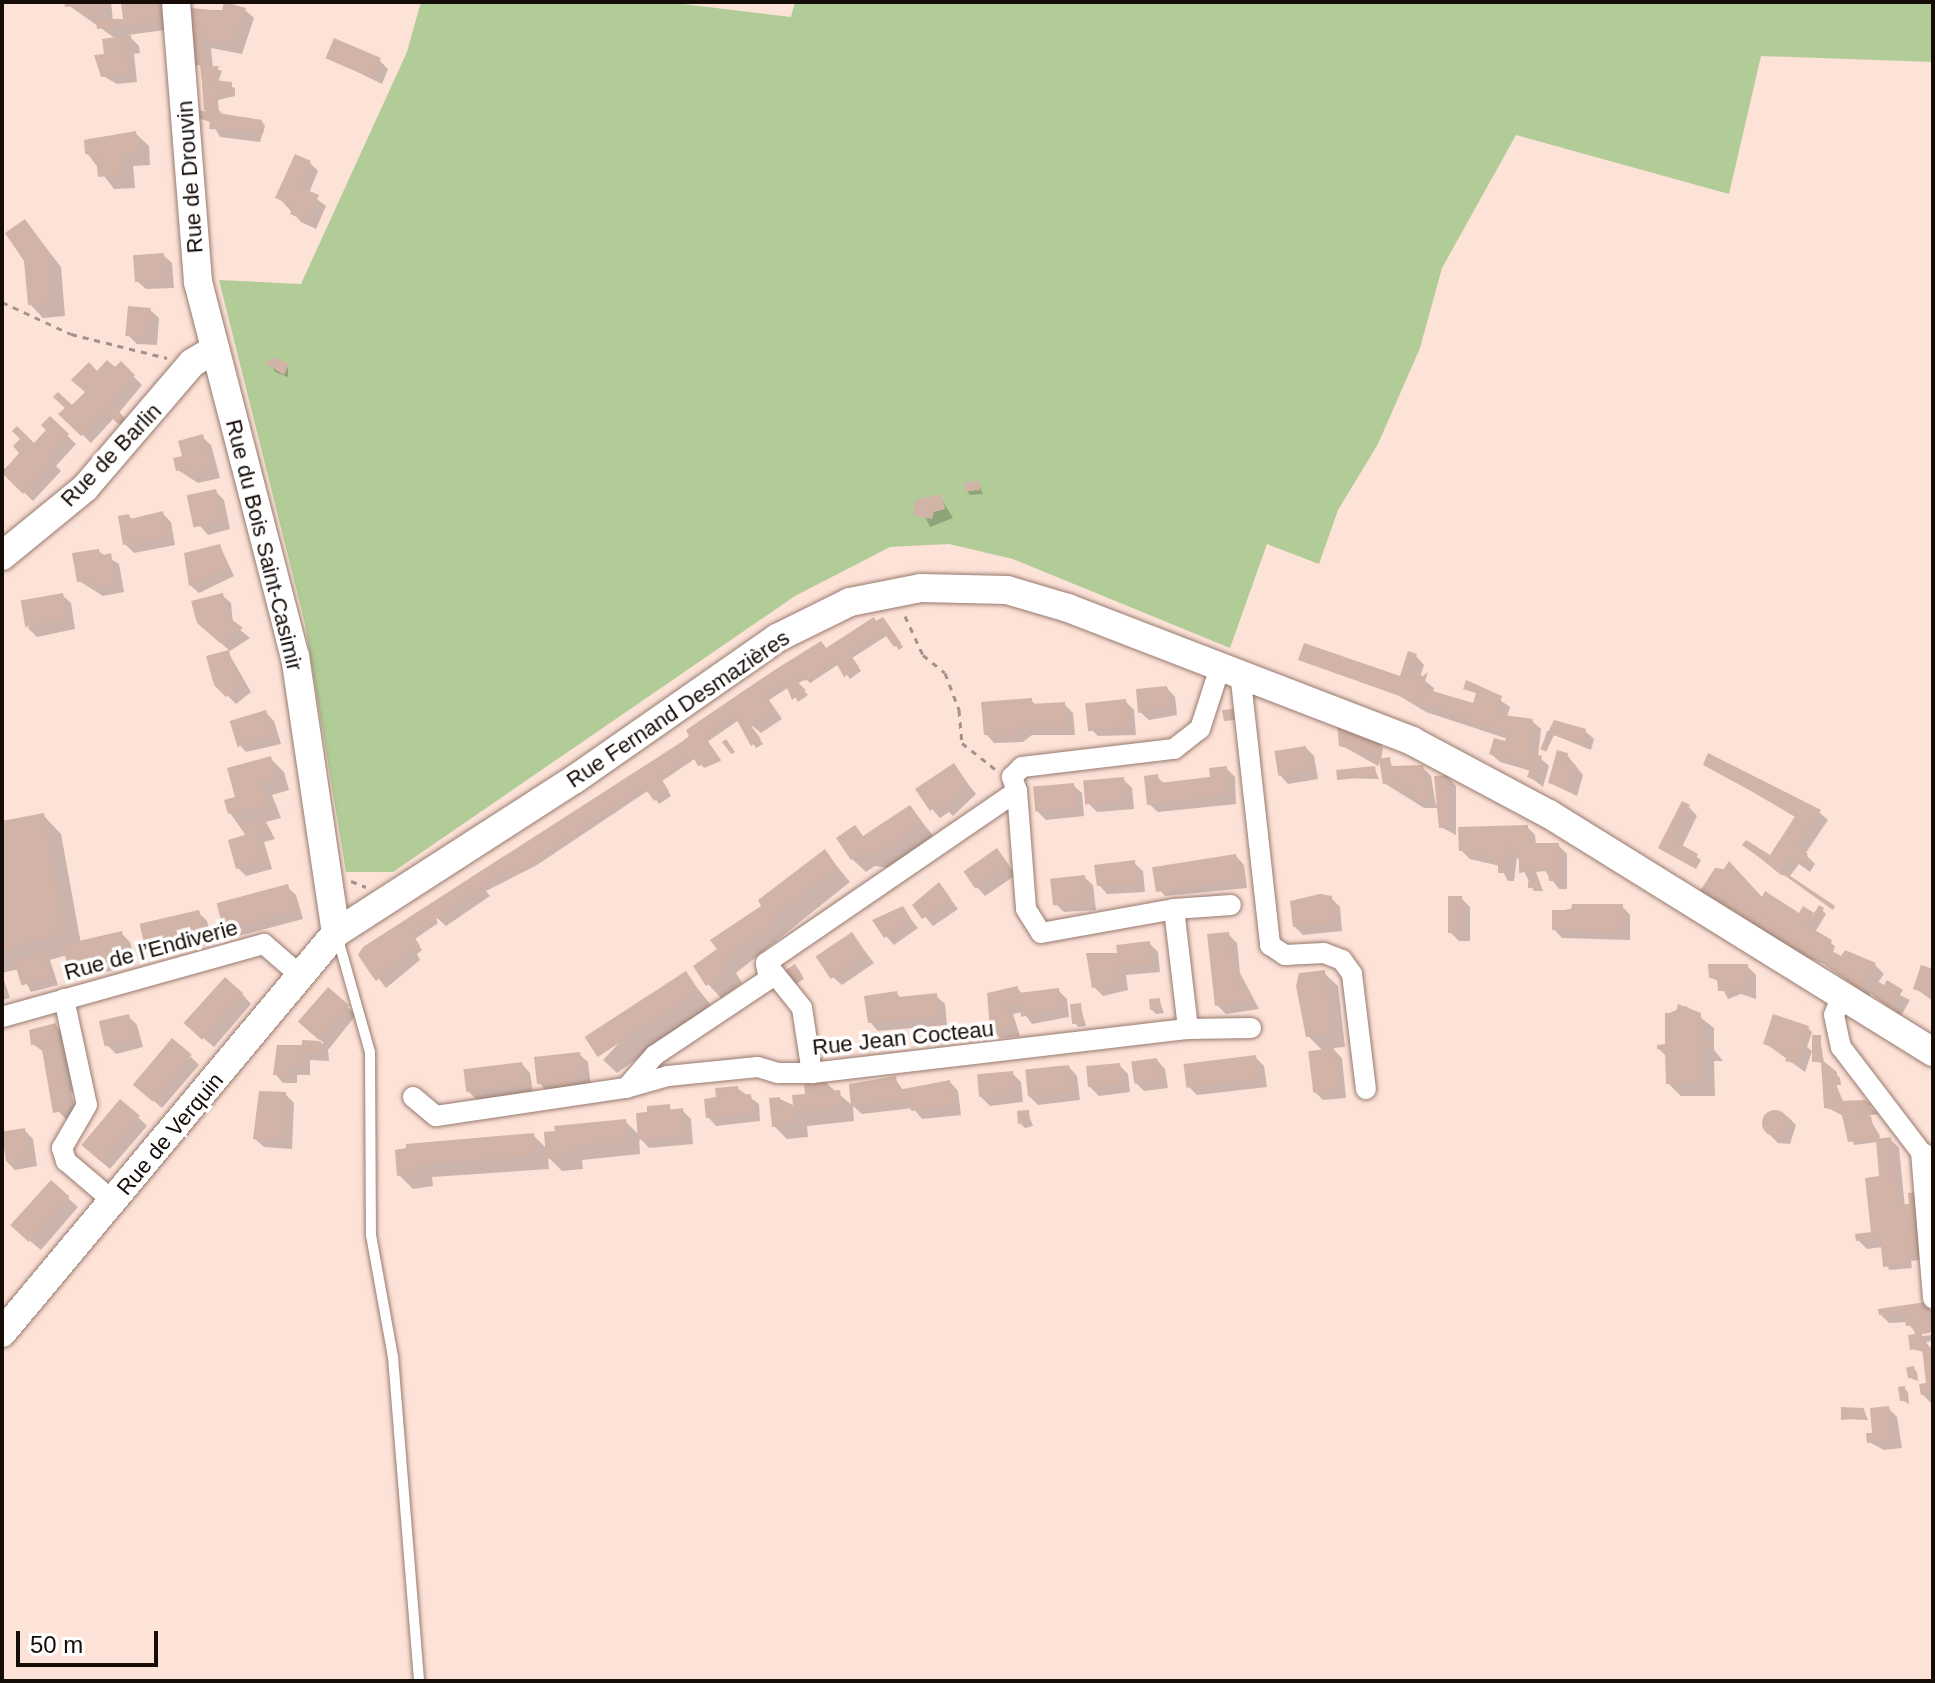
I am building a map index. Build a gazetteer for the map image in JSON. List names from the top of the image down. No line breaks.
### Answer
{"streets":{"street":["Rue de Drouvin","Rue de Barlin","Rue du Bois Saint-Casimir","Rue Fernand Desmazières","Rue de l’Endiverie","Rue Jean Cocteau","Rue de Verquin"]},"crossings":[["Rue de Drouvin","Rue de Barlin"],["Rue de Drouvin","Rue du Bois Saint-Casimir"],["Rue de Barlin","Rue du Bois Saint-Casimir"],["Rue du Bois Saint-Casimir","Rue Fernand Desmazières"],["Rue du Bois Saint-Casimir","Rue de Verquin"],["Rue Fernand Desmazières","Rue de Verquin"],["Rue de l’Endiverie","Rue de Verquin"]],"scale_bar":"50 m"}
